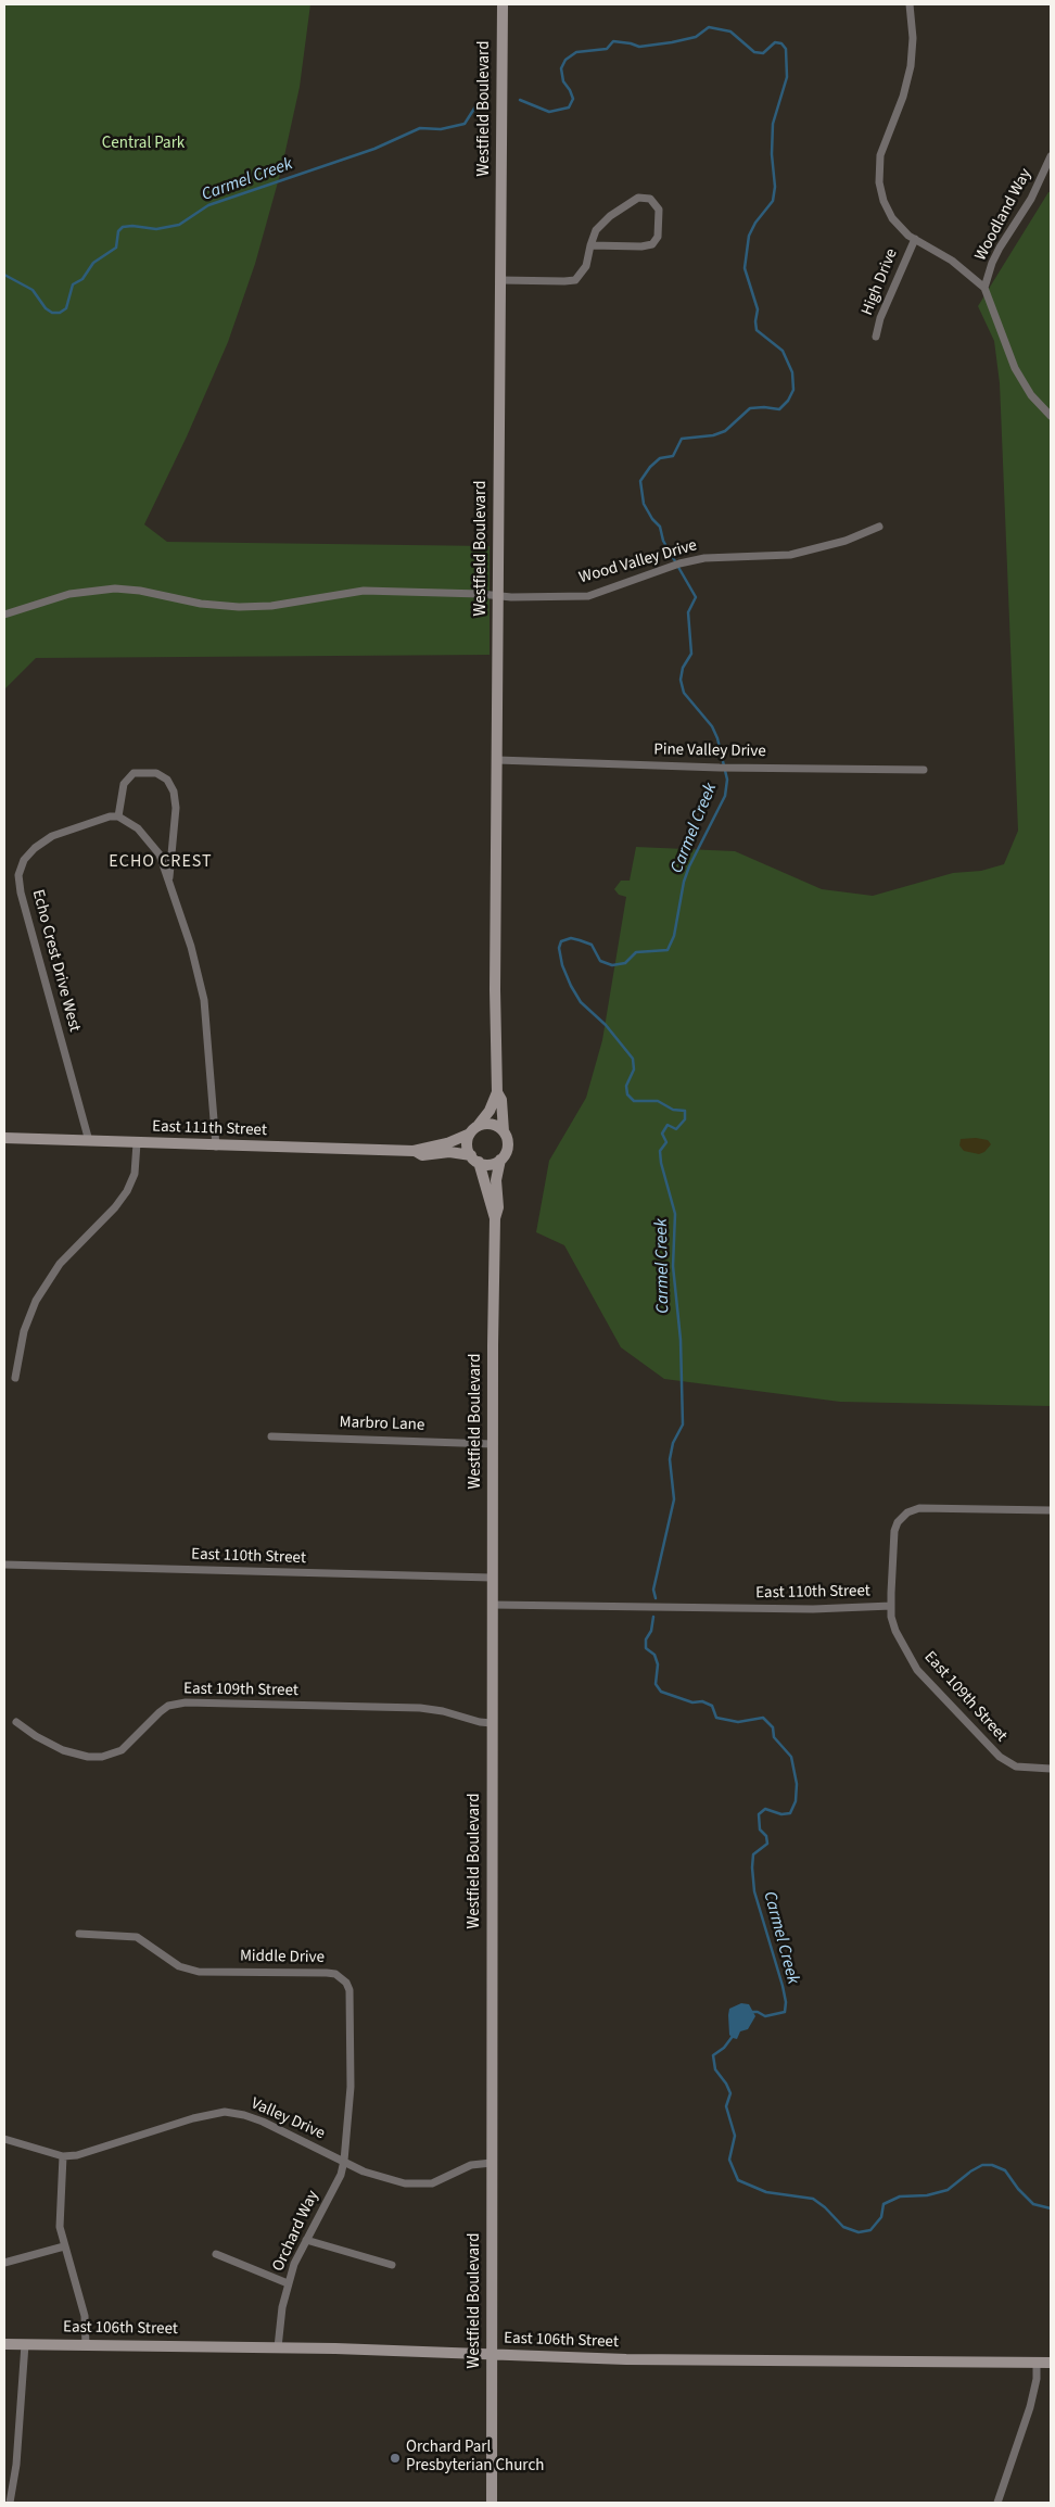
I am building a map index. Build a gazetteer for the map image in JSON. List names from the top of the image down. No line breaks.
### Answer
{"streets":{"main road":["Westfield Boulevard","East 111th Street","East 106th Street"],"street":["Woodland Way","High Drive","Wood Valley Drive","Pine Valley Drive","Echo Crest Drive West","Marbro Lane","East 110th Street","East 109th Street","Middle Drive","Valley Drive","Orchard Way"]},"crossings":[["Westfield Boulevard","Wood Valley Drive"],["Westfield Boulevard","Pine Valley Drive"],["Westfield Boulevard","East 111th Street"],["Westfield Boulevard","Marbro Lane"],["Westfield Boulevard","East 110th Street"],["Westfield Boulevard","East 109th Street"],["Westfield Boulevard","Valley Drive"],["Westfield Boulevard","East 106th Street"],["Echo Crest Drive West","East 111th Street"],["East 110th Street","East 109th Street"],["Middle Drive","Valley Drive"],["Middle Drive","Orchard Way"],["Valley Drive","Orchard Way"],["Orchard Way","East 106th Street"]],"districts":["ECHO CREST"],"water":["Carmel Creek"],"parks":["Central Park"],"places":["Orchard Parl Presbyterian Church"]}
